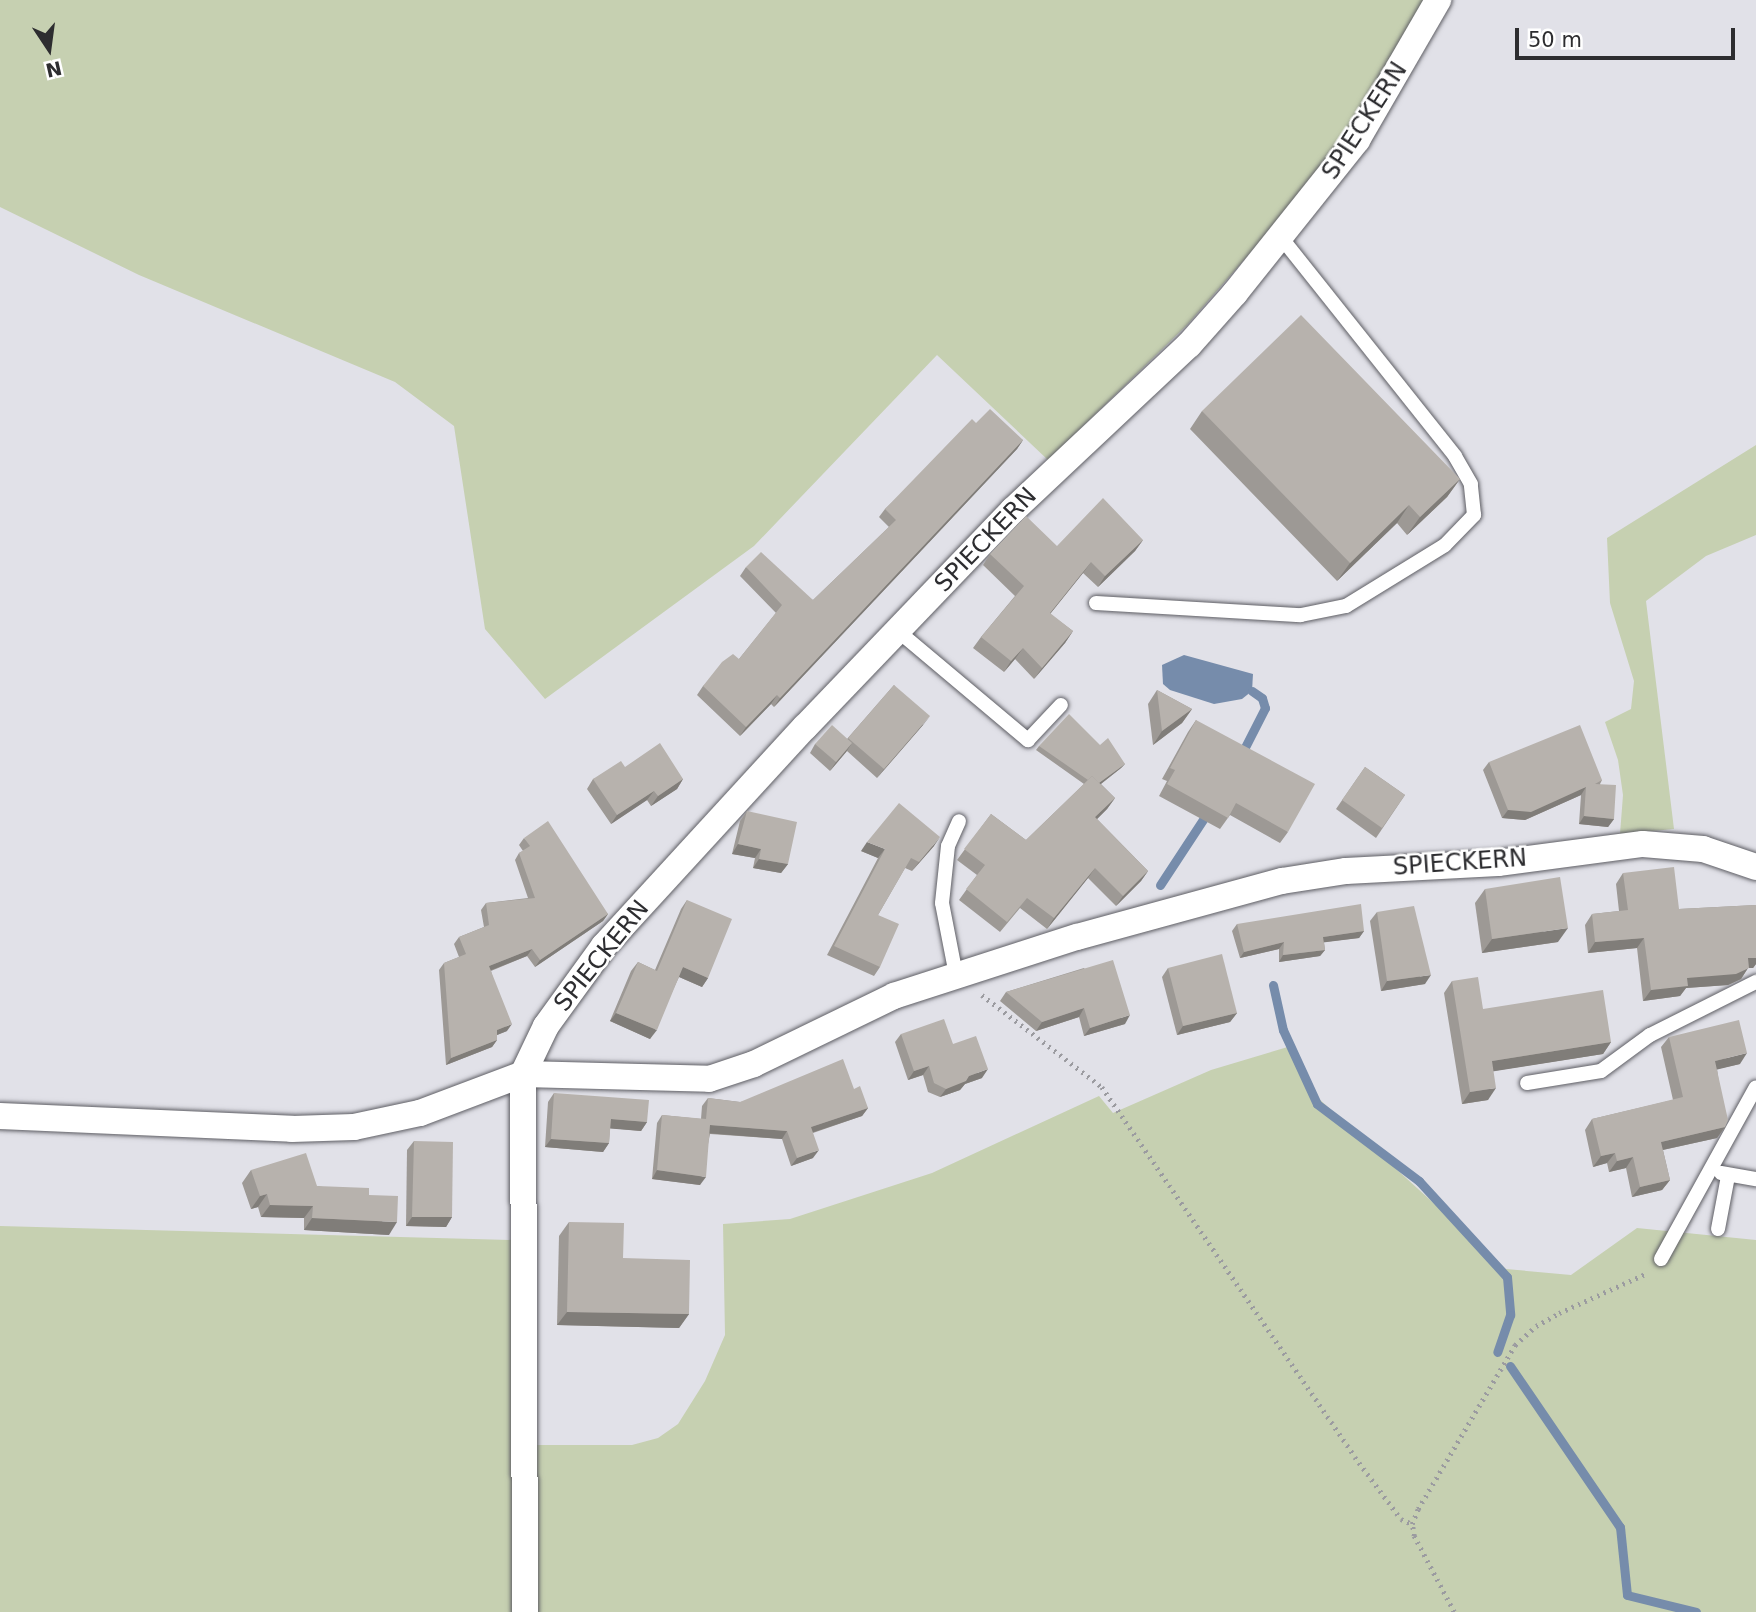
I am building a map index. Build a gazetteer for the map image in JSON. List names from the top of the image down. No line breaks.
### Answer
{"streets":{"street":["SPIECKERN"]},"scale_bar":"50 m","north":"bottom"}
